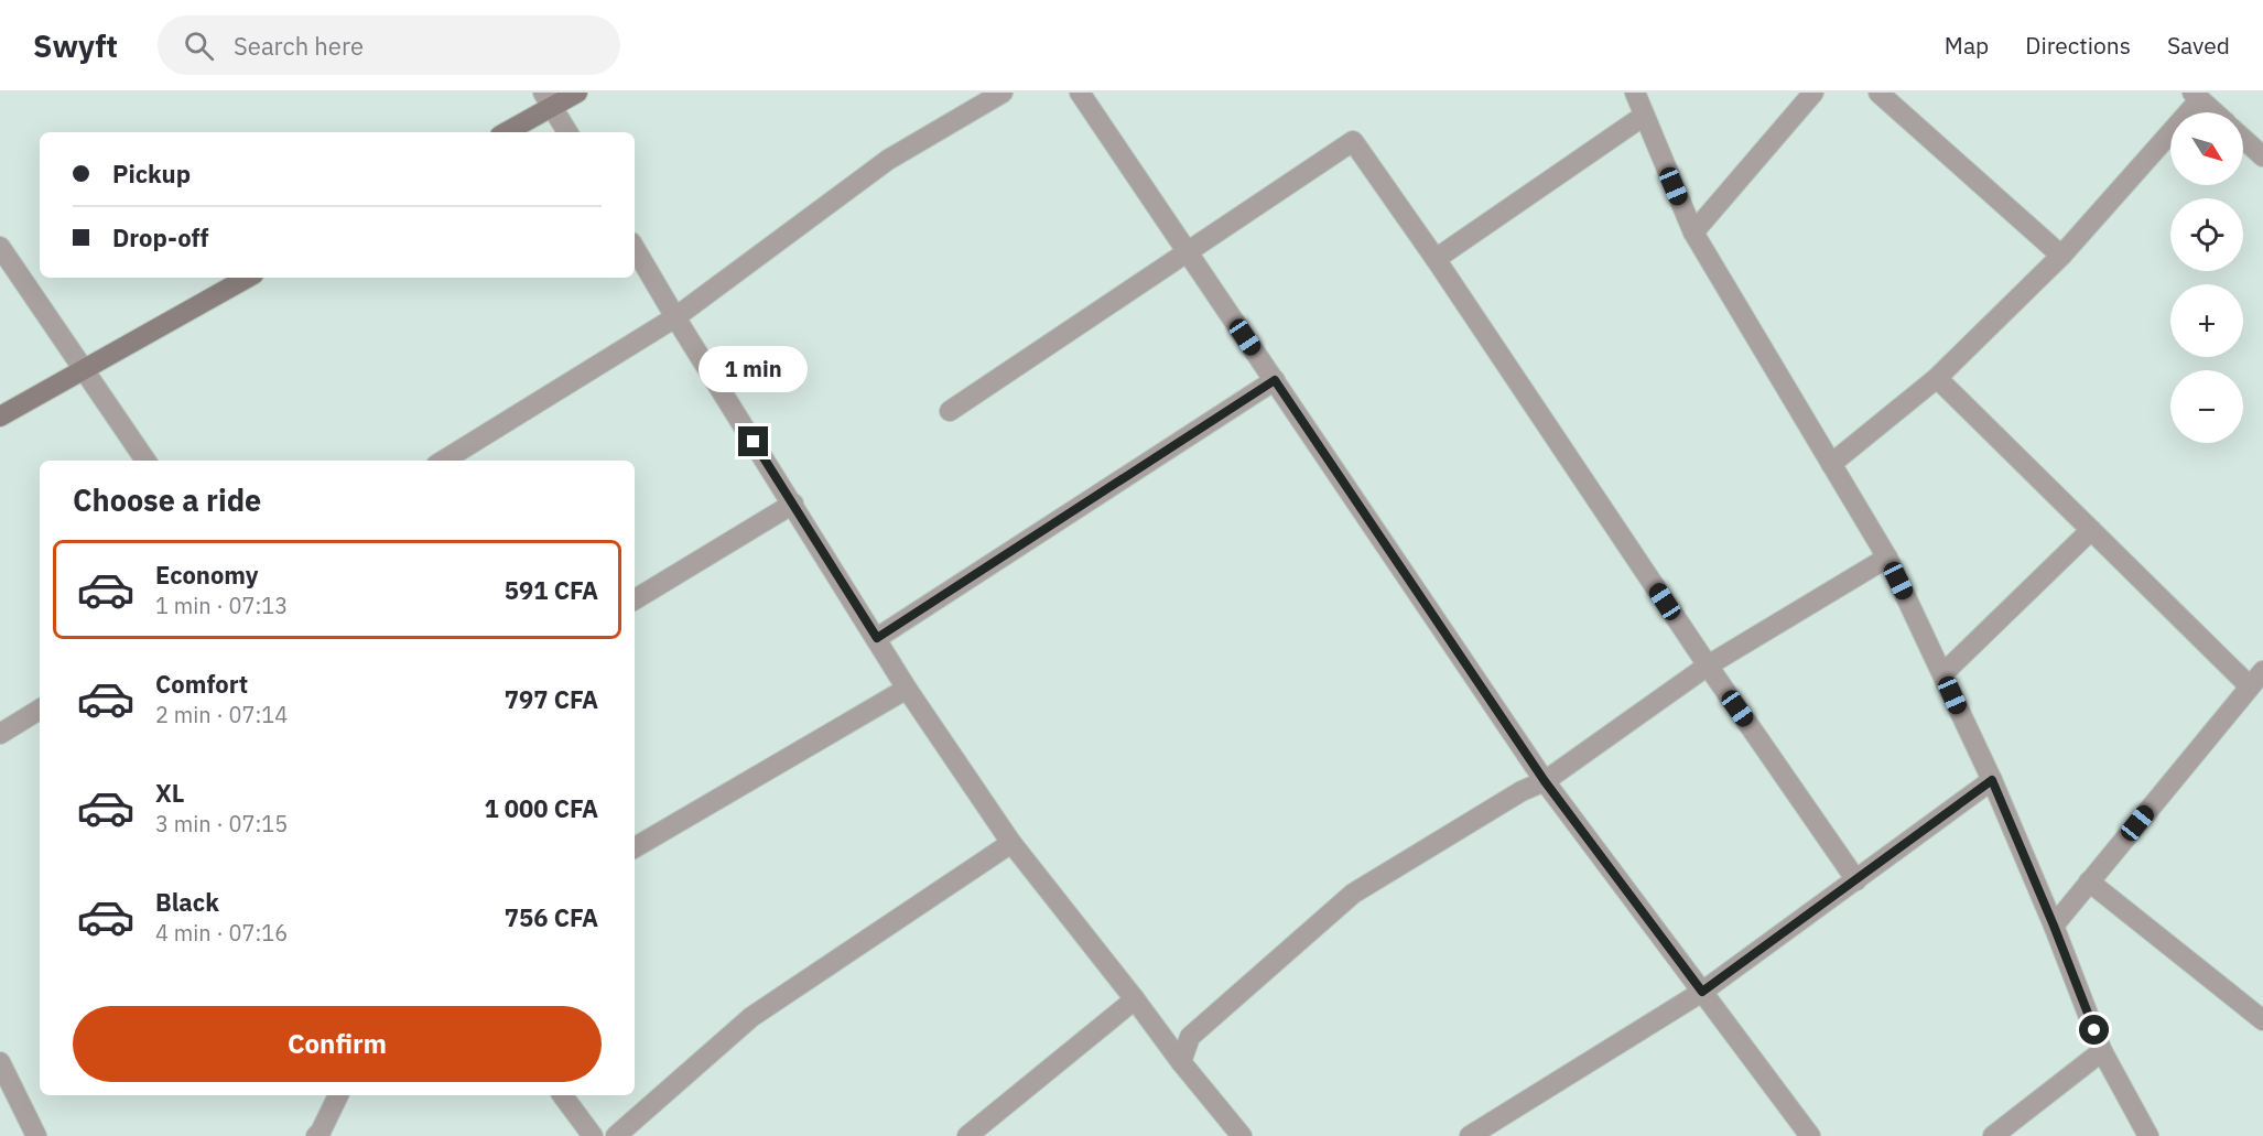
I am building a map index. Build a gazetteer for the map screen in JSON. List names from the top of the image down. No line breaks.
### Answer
{"north":"bottom right","page":{"header":"Swyft","search":"Search here","nav":["Map","Directions","Saved"],"map_buttons":["+","−"],"banner":["Pickup","Drop-off"],"bubble":"1 min","heading":"Choose a ride","list":[{"name":"Economy","note":"1 min · 07:13","value":"591 CFA"},{"name":"Comfort","note":"2 min · 07:14","value":"797 CFA"},{"name":"XL","note":"3 min · 07:15","value":"1 000 CFA"},{"name":"Black","note":"4 min · 07:16","value":"756 CFA"}],"buttons":"Confirm"}}
